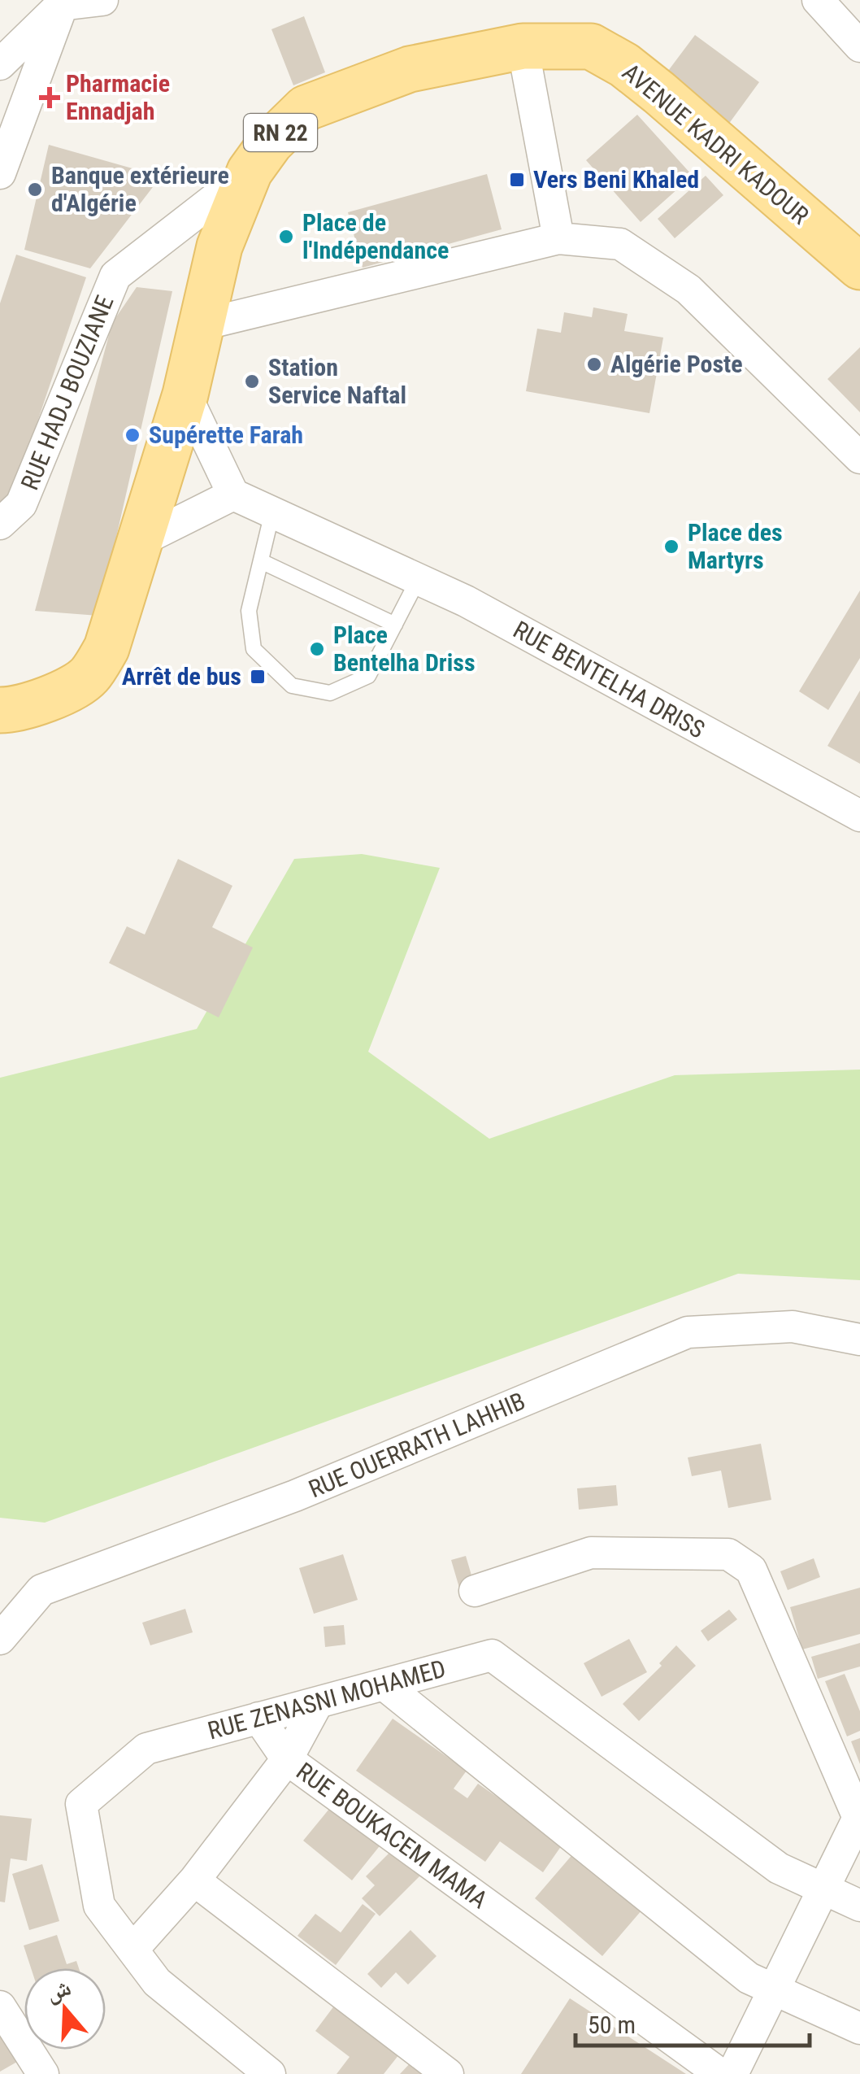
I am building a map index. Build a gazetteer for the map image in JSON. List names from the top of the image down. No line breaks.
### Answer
{"streets":{"main road":["RN 22","AVENUE KADRI KADOUR"],"street":["RUE HADJ BOUZIANE","RUE BENTELHA DRISS","RUE OUERRATH LAHHIB","RUE ZENASNI MOHAMED","RUE BOUKACEM MAMA"]},"crossings":[["AVENUE KADRI KADOUR","RUE HADJ BOUZIANE"],["RUE ZENASNI MOHAMED","RUE BOUKACEM MAMA"]],"places":{"health":["Pharmacie Ennadjah"],"transit":["Vers Beni Khaled","Arrêt de bus"],"other":["Banque extérieure d'Algérie","Place de l'Indépendance","Algérie Poste","Station Service Naftal","Supérette Farah","Place des Martyrs","Place Bentelha Driss"]},"scale_bar":"50 m","north":"top"}
